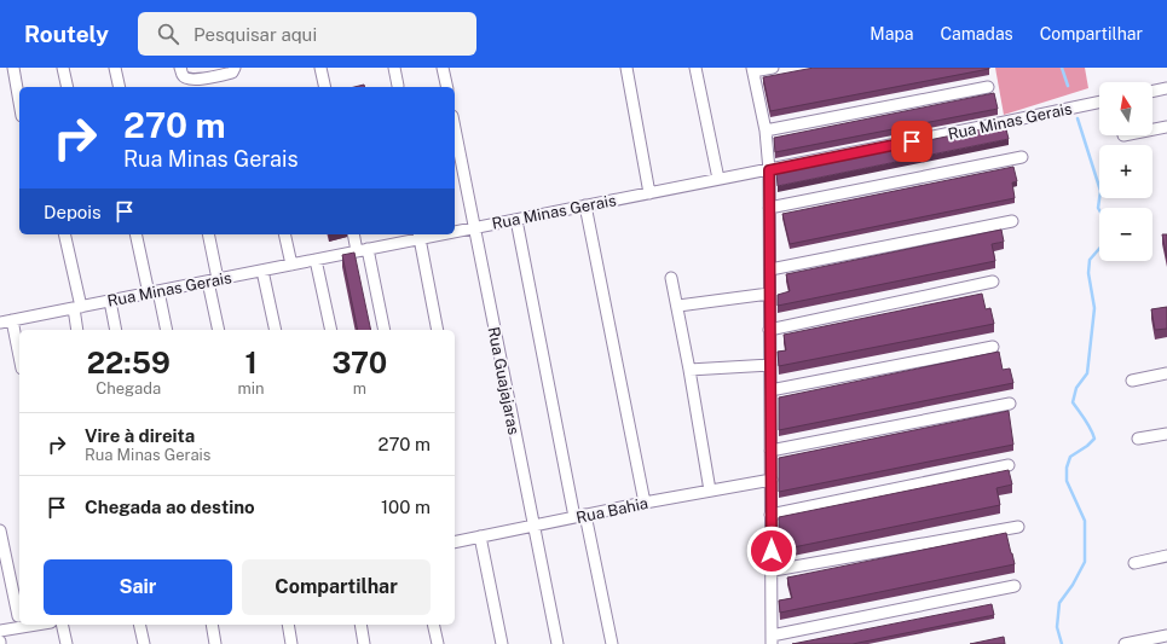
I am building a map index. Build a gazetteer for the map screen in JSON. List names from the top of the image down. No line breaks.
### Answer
{"streets":{"street":["Rua Minas Gerais","Rua Guajajaras","Rua Bahia"]},"crossings":[["Rua Minas Gerais","Rua Guajajaras"],["Rua Guajajaras","Rua Bahia"]],"north":"top","page":{"header":"Routely","search":"Pesquisar aqui","nav":["Mapa","Camadas","Compartilhar"],"map_buttons":["+","−"],"turn":["270 m","Rua Minas Gerais"],"then":"Depois","eta":["22:59","Chegada","1","min","370","m"],"list":[{"name":"Vire à direita","note":"Rua Minas Gerais","value":"270 m"},{"name":"Chegada ao destino","value":"100 m"}],"buttons":["Sair","Compartilhar"]}}
